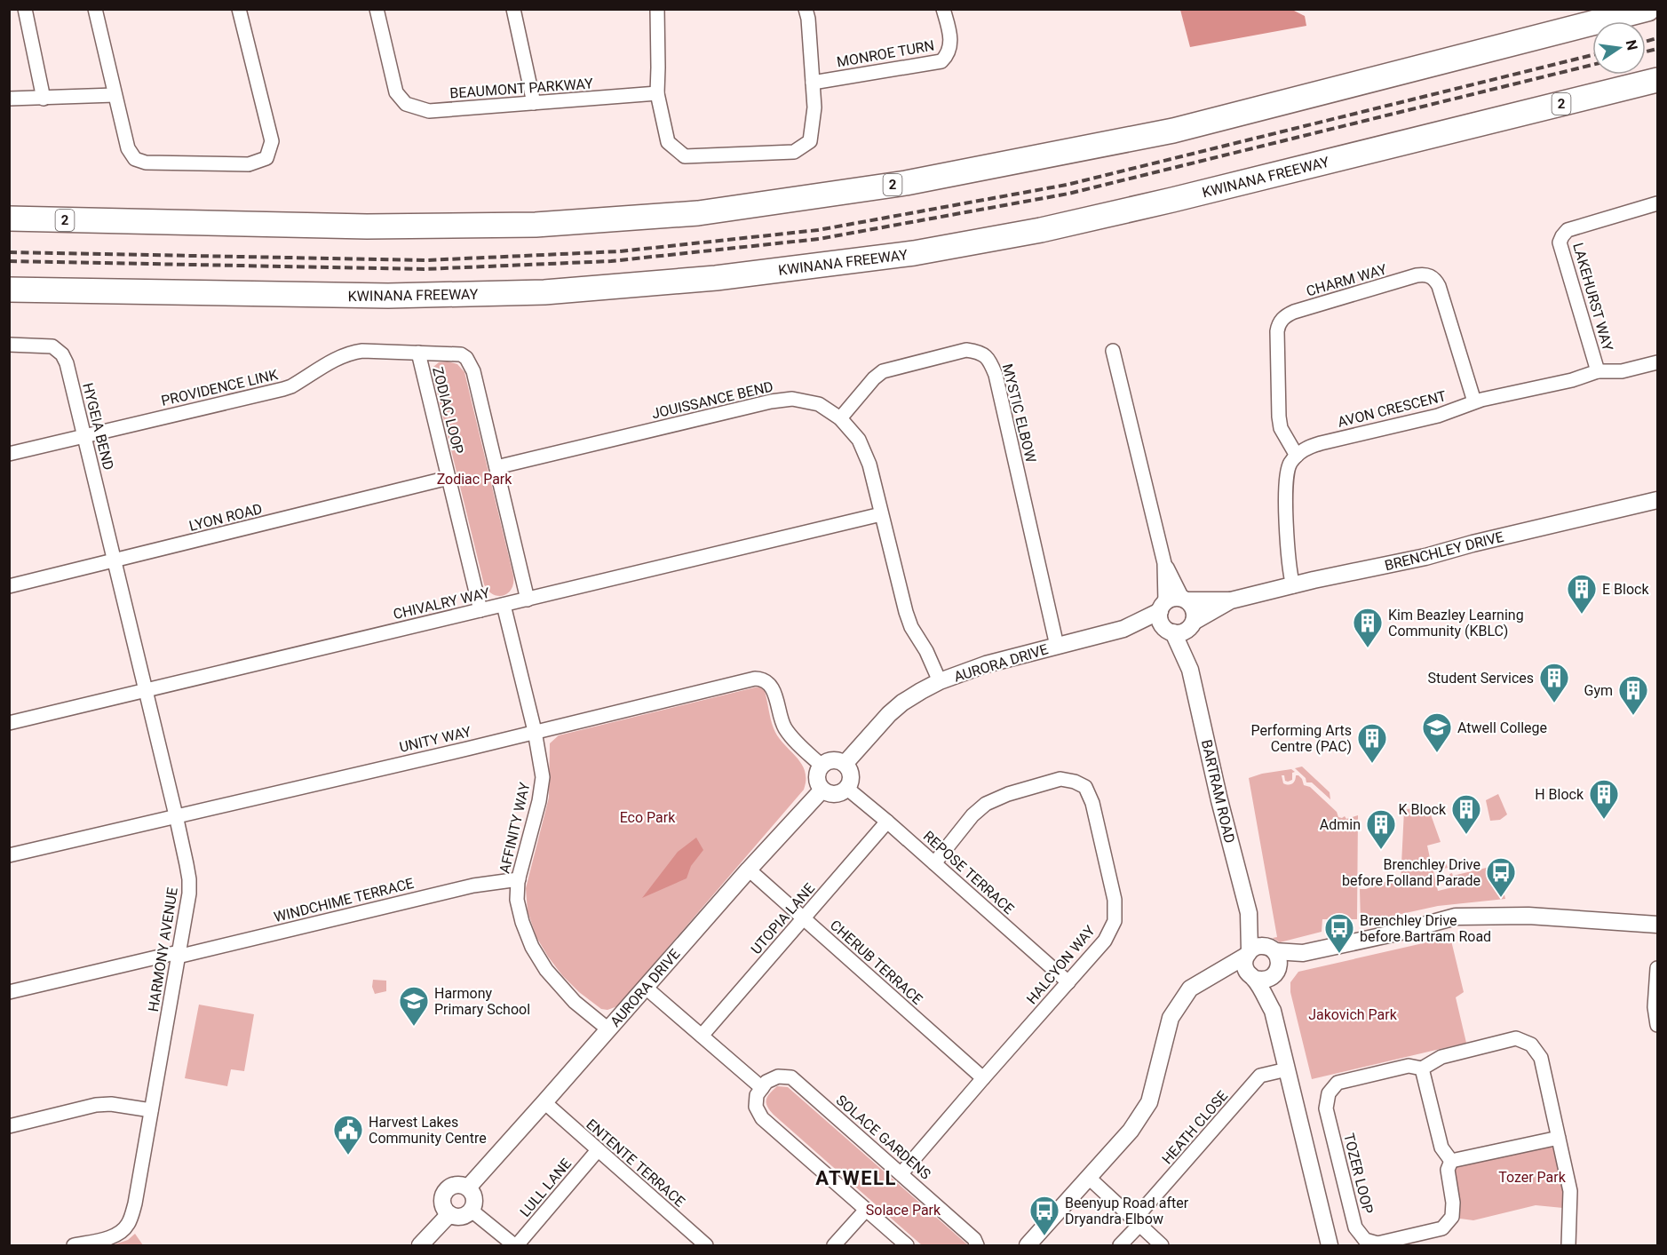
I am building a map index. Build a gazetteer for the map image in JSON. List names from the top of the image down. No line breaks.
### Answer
{"streets":{"highway":["2","KWINANA FREEWAY"],"street":["MONROE TURN","BEAUMONT PARKWAY","CHARM WAY","LAKEHURST WAY","PROVIDENCE LINK","JOUISSANCE BEND","AVON CRESCENT","ZODIAC LOOP","MYSTIC ELBOW","HYGEIA BEND","LYON ROAD","BRENCHLEY DRIVE","CHIVALRY WAY","AURORA DRIVE","UNITY WAY","BARTRAM ROAD","AFFINITY WAY","REPOSE TERRACE","WINDCHIME TERRACE","UTOPIA LANE","HARMONY AVENUE","CHERUB TERRACE","HALCYON WAY","HEATH CLOSE","SOLACE GARDENS","ENTENTE TERRACE","TOZER LOOP","LULL LANE"]},"crossings":[["CHARM WAY","AVON CRESCENT"],["LAKEHURST WAY","AVON CRESCENT"],["PROVIDENCE LINK","ZODIAC LOOP"],["PROVIDENCE LINK","HYGEIA BEND"],["JOUISSANCE BEND","ZODIAC LOOP"],["JOUISSANCE BEND","MYSTIC ELBOW"],["JOUISSANCE BEND","CHIVALRY WAY"],["JOUISSANCE BEND","AURORA DRIVE"],["ZODIAC LOOP","LYON ROAD"],["ZODIAC LOOP","CHIVALRY WAY"],["MYSTIC ELBOW","AURORA DRIVE"],["HYGEIA BEND","LYON ROAD"],["HYGEIA BEND","HARMONY AVENUE"],["LYON ROAD","HARMONY AVENUE"],["BRENCHLEY DRIVE","AURORA DRIVE"],["BRENCHLEY DRIVE","BARTRAM ROAD"],["CHIVALRY WAY","AFFINITY WAY"],["CHIVALRY WAY","HARMONY AVENUE"],["AURORA DRIVE","UNITY WAY"],["AURORA DRIVE","BARTRAM ROAD"],["AURORA DRIVE","AFFINITY WAY"],["AURORA DRIVE","REPOSE TERRACE"],["AURORA DRIVE","CHERUB TERRACE"],["AURORA DRIVE","ENTENTE TERRACE"],["UNITY WAY","AFFINITY WAY"],["UNITY WAY","REPOSE TERRACE"],["UNITY WAY","HARMONY AVENUE"],["AFFINITY WAY","WINDCHIME TERRACE"],["REPOSE TERRACE","UTOPIA LANE"],["REPOSE TERRACE","HALCYON WAY"],["WINDCHIME TERRACE","HARMONY AVENUE"],["UTOPIA LANE","CHERUB TERRACE"],["CHERUB TERRACE","HALCYON WAY"],["HALCYON WAY","SOLACE GARDENS"],["ENTENTE TERRACE","LULL LANE"]],"districts":["ATWELL"],"parks":["Zodiac Park","Eco Park","Jakovich Park","Tozer Park","Solace Park"],"places":{"building":["E Block","Kim Beazley Learning Community (KBLC)","Student Services","Gym","Performing Arts Centre (PAC)","H Block","K Block","Admin"],"school or university":["Atwell College","Harmony Primary School"],"bus stop":["Brenchley Drive before Folland Parade","Brenchley Drive before Bartram Road","Beenyup Road after Dryandra Elbow"],"public building":["Harvest Lakes Community Centre"]},"north":"right"}
